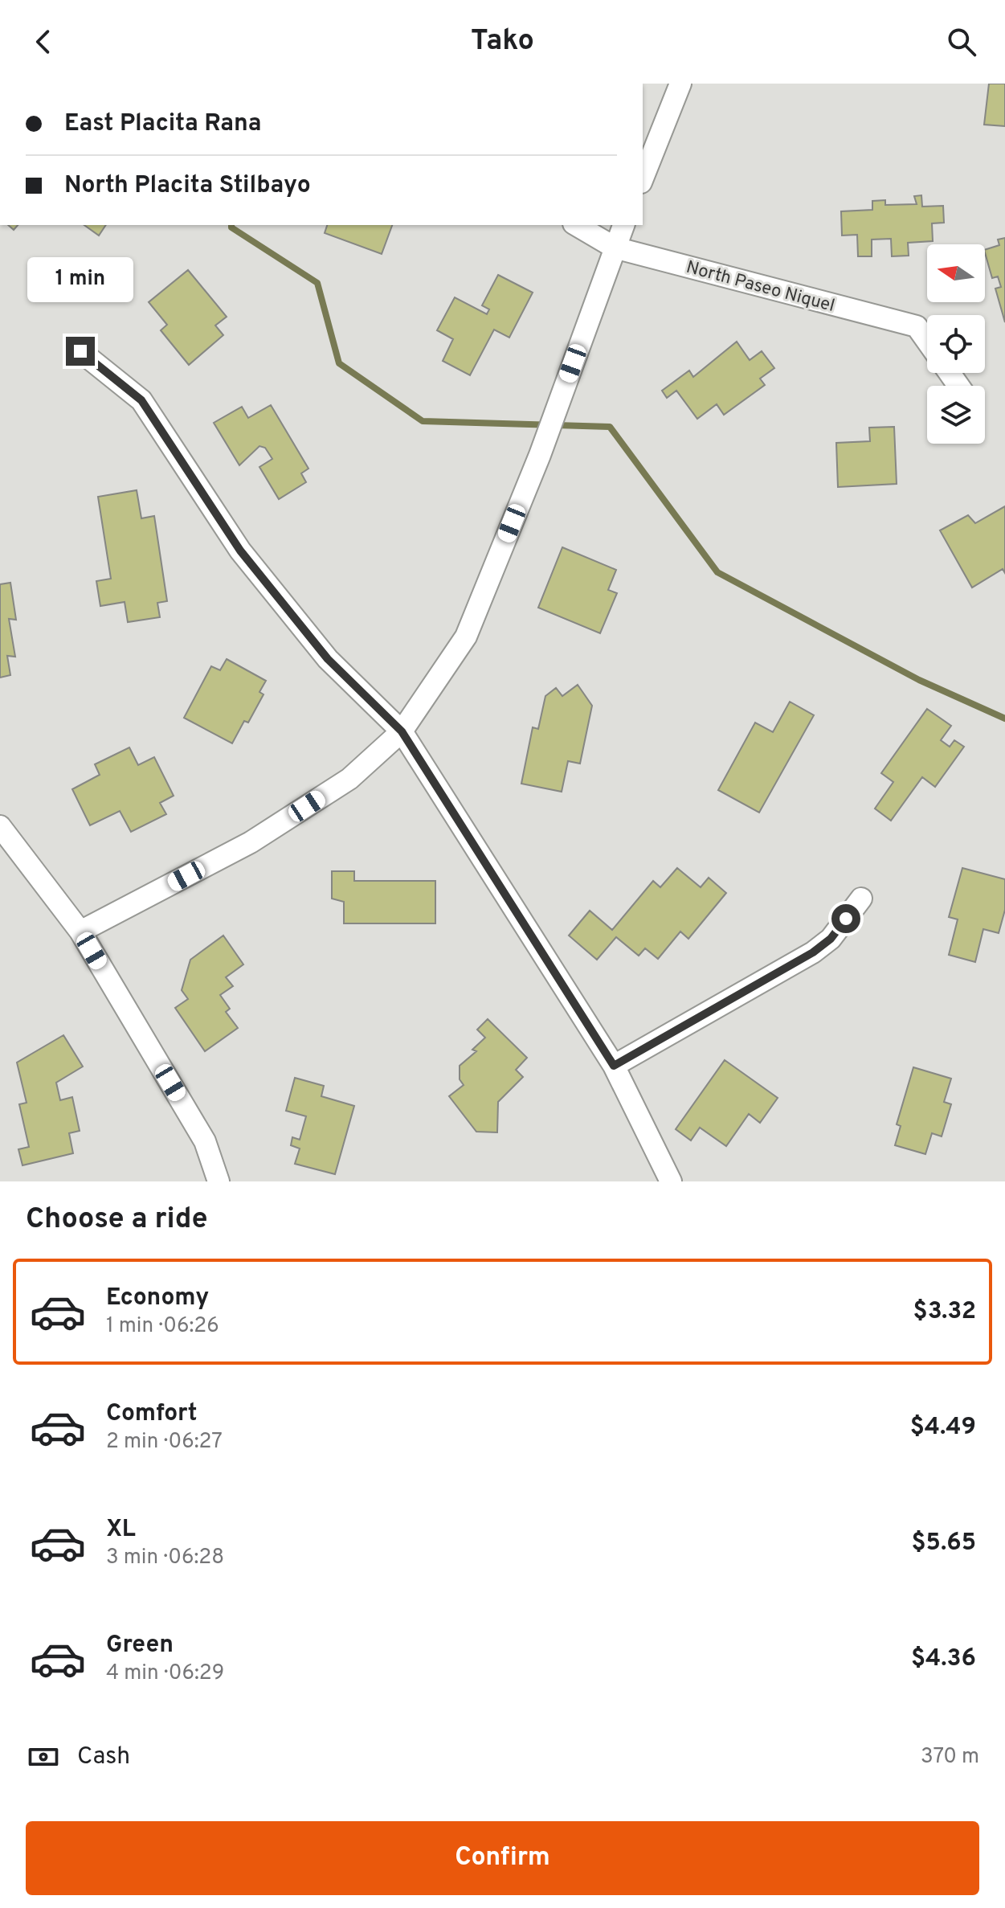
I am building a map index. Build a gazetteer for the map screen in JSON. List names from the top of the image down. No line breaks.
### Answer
{"streets":{"street":["North Paseo Niquel"]},"north":"left","page":{"header":"Tako","banner":["East Placita Rana","North Placita Stilbayo"],"bubble":"1 min","heading":"Choose a ride","list":[{"name":"Economy","note":"1 min · 06:26","value":"$3.32"},{"name":"Comfort","note":"2 min · 06:27","value":"$4.49"},{"name":"XL","note":"3 min · 06:28","value":"$5.65"},{"name":"Green","note":"4 min · 06:29","value":"$4.36"}],"pay":["Cash","370 m"],"buttons":"Confirm"}}
